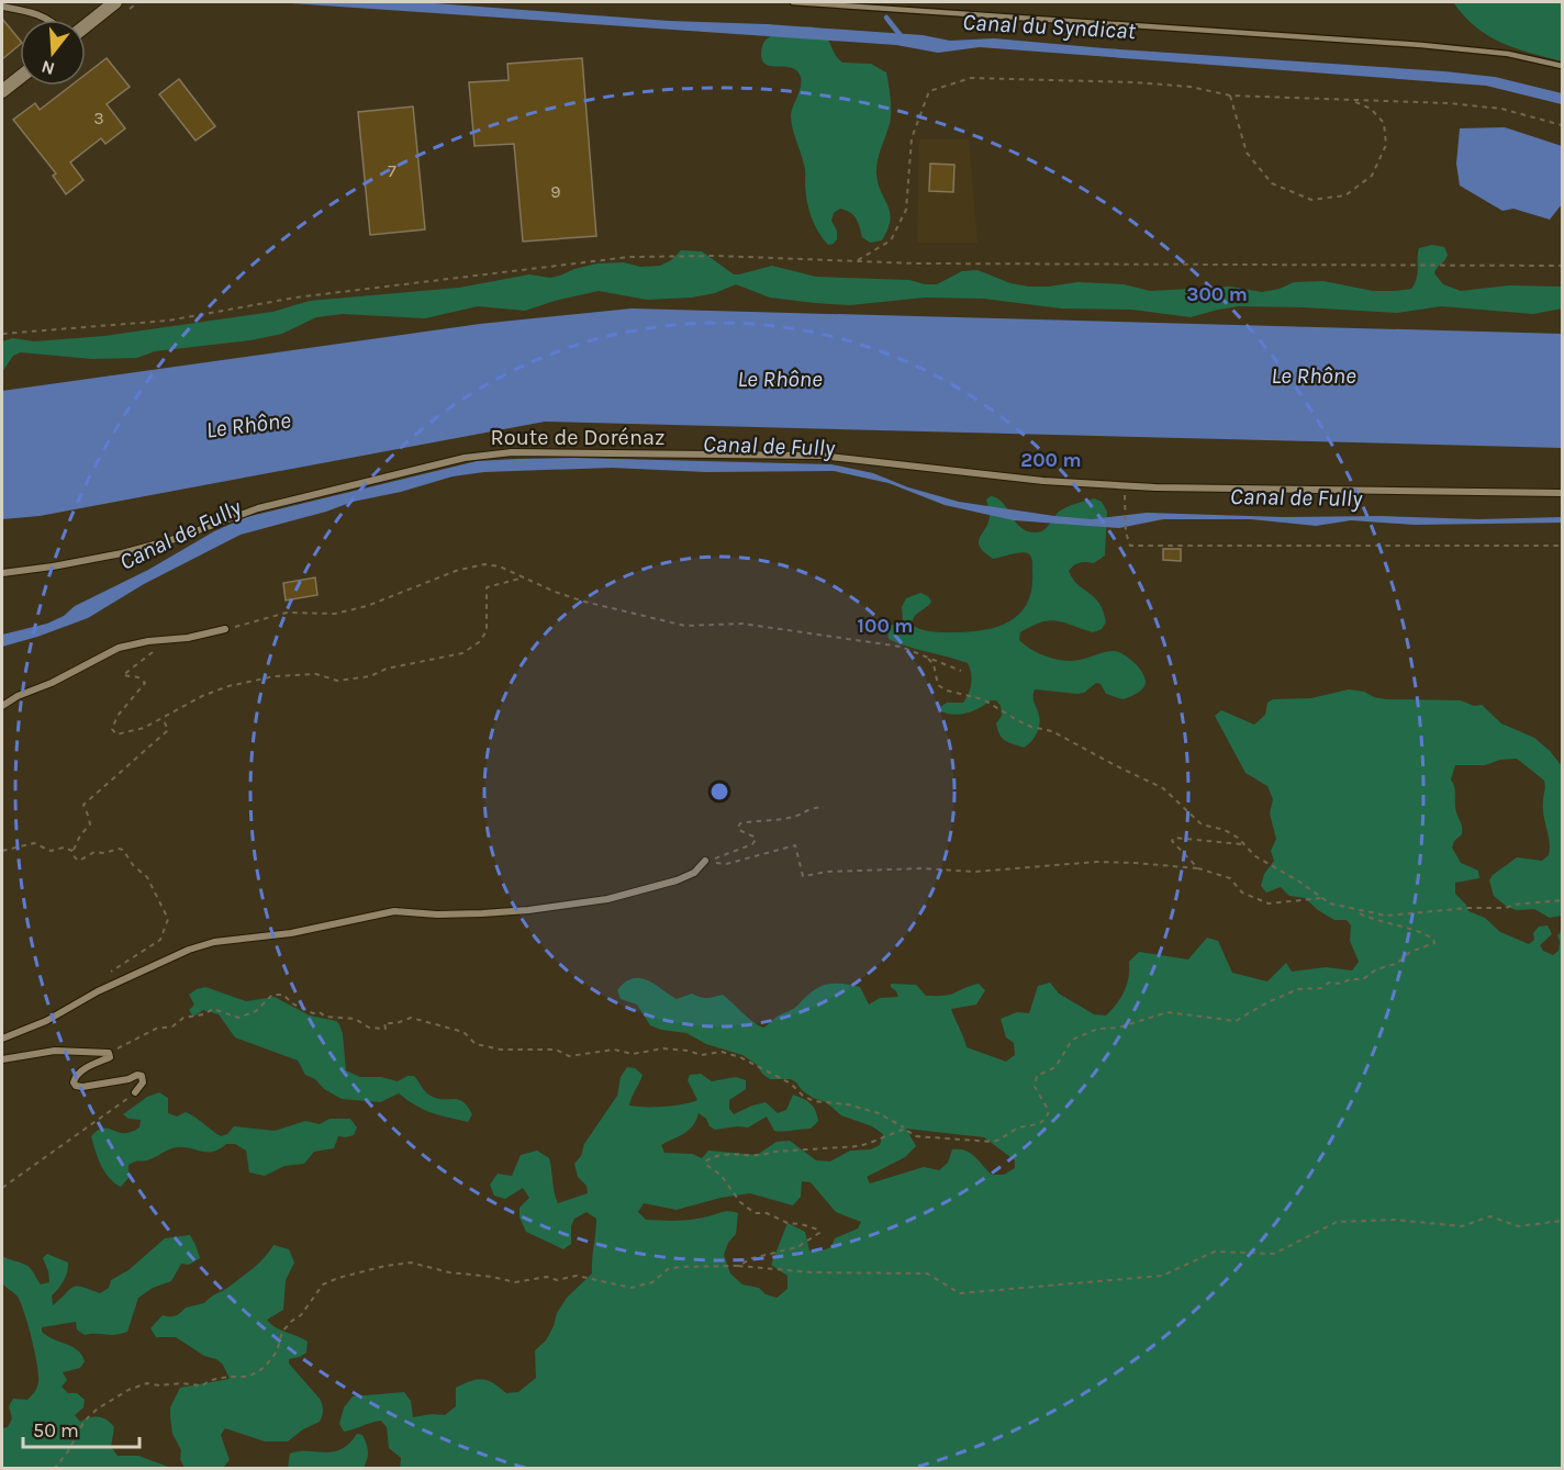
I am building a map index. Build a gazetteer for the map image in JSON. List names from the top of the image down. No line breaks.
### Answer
{"streets":{"street":["Route de Dorénaz"]},"water":["Canal du Syndicat","Le Rhône","Canal de Fully"],"house_numbers":["3","7","9"],"scale_bar":"50 m","north":"bottom","rings":["300 m","200 m","100 m"]}
